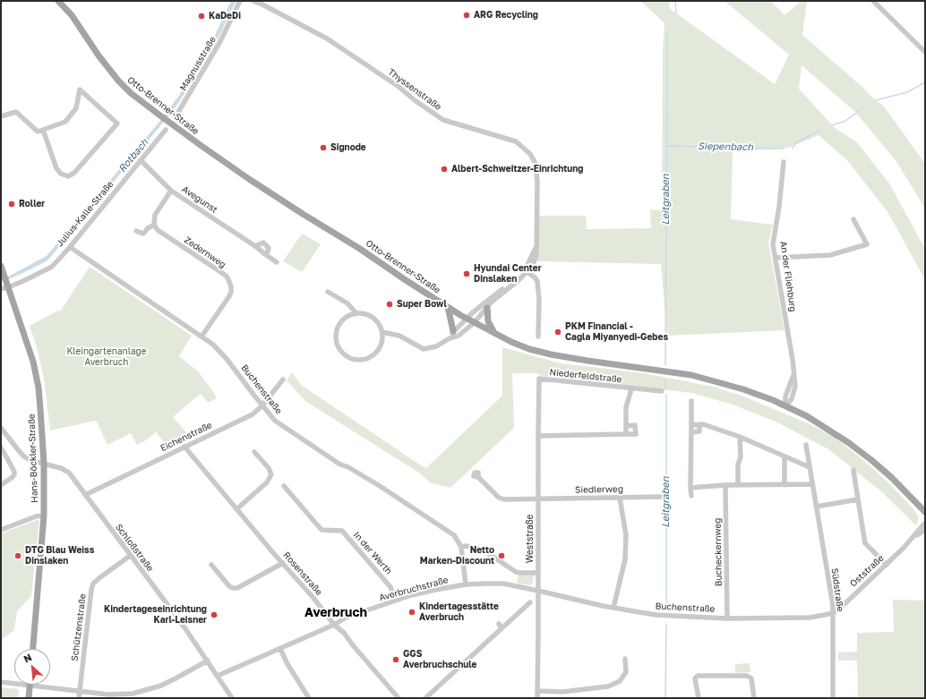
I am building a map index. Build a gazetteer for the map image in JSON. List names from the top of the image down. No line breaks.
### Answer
{"streets":{"main road":["Otto-Brenner-Straße","Hans-Böckler-Straße"],"street":["Magnusstraße","Thyssenstraße","Avegunst","Julius-Kalle-Straße","Zedernweg","An der Fliehburg","Niederfeldstraße","Buchenstraße","Eichenstraße","Siedlerweg","Weststraße","Schloßstraße","Bucheckernweg","In der Werth","Oststraße","Rosenstraße","Averbruchstraße","Südstraße","Schützenstraße"]},"crossings":[["Thyssenstraße","Otto-Brenner-Straße"],["Otto-Brenner-Straße","An der Fliehburg"],["Avegunst","Julius-Kalle-Straße"],["Julius-Kalle-Straße","Buchenstraße"],["Julius-Kalle-Straße","Hans-Böckler-Straße"],["Zedernweg","Buchenstraße"],["Niederfeldstraße","Weststraße"],["Buchenstraße","Eichenstraße"],["Buchenstraße","Weststraße"],["Buchenstraße","Bucheckernweg"],["Buchenstraße","Oststraße"],["Buchenstraße","Averbruchstraße"],["Buchenstraße","Südstraße"],["Eichenstraße","Schloßstraße"],["Eichenstraße","Rosenstraße"],["Hans-Böckler-Straße","Schloßstraße"],["Siedlerweg","Weststraße"],["Weststraße","Averbruchstraße"],["Schloßstraße","Averbruchstraße"],["Schloßstraße","Schützenstraße"],["In der Werth","Averbruchstraße"],["Oststraße","Südstraße"],["Rosenstraße","Averbruchstraße"]],"districts":["Averbruch"],"water":["Siepenbach","Rotbach","Leitgraben"],"parks":["Kleingartenanlage Averbruch"],"places":["ARG Recycling","KaDeDi","Signode","Albert-Schweitzer-Einrichtung","Roller","Hyundai Center Dinslaken","Super Bowl","PKM Financial - Cagla Miyanyedi-Gebes","DTG Blau Weiss Dinslaken","Netto Marken-Discount","Kindertagesstätte Averbruch","Kindertageseinrichtung Karl-Leisner","GGS Averbruchschule"],"north":"top left"}
